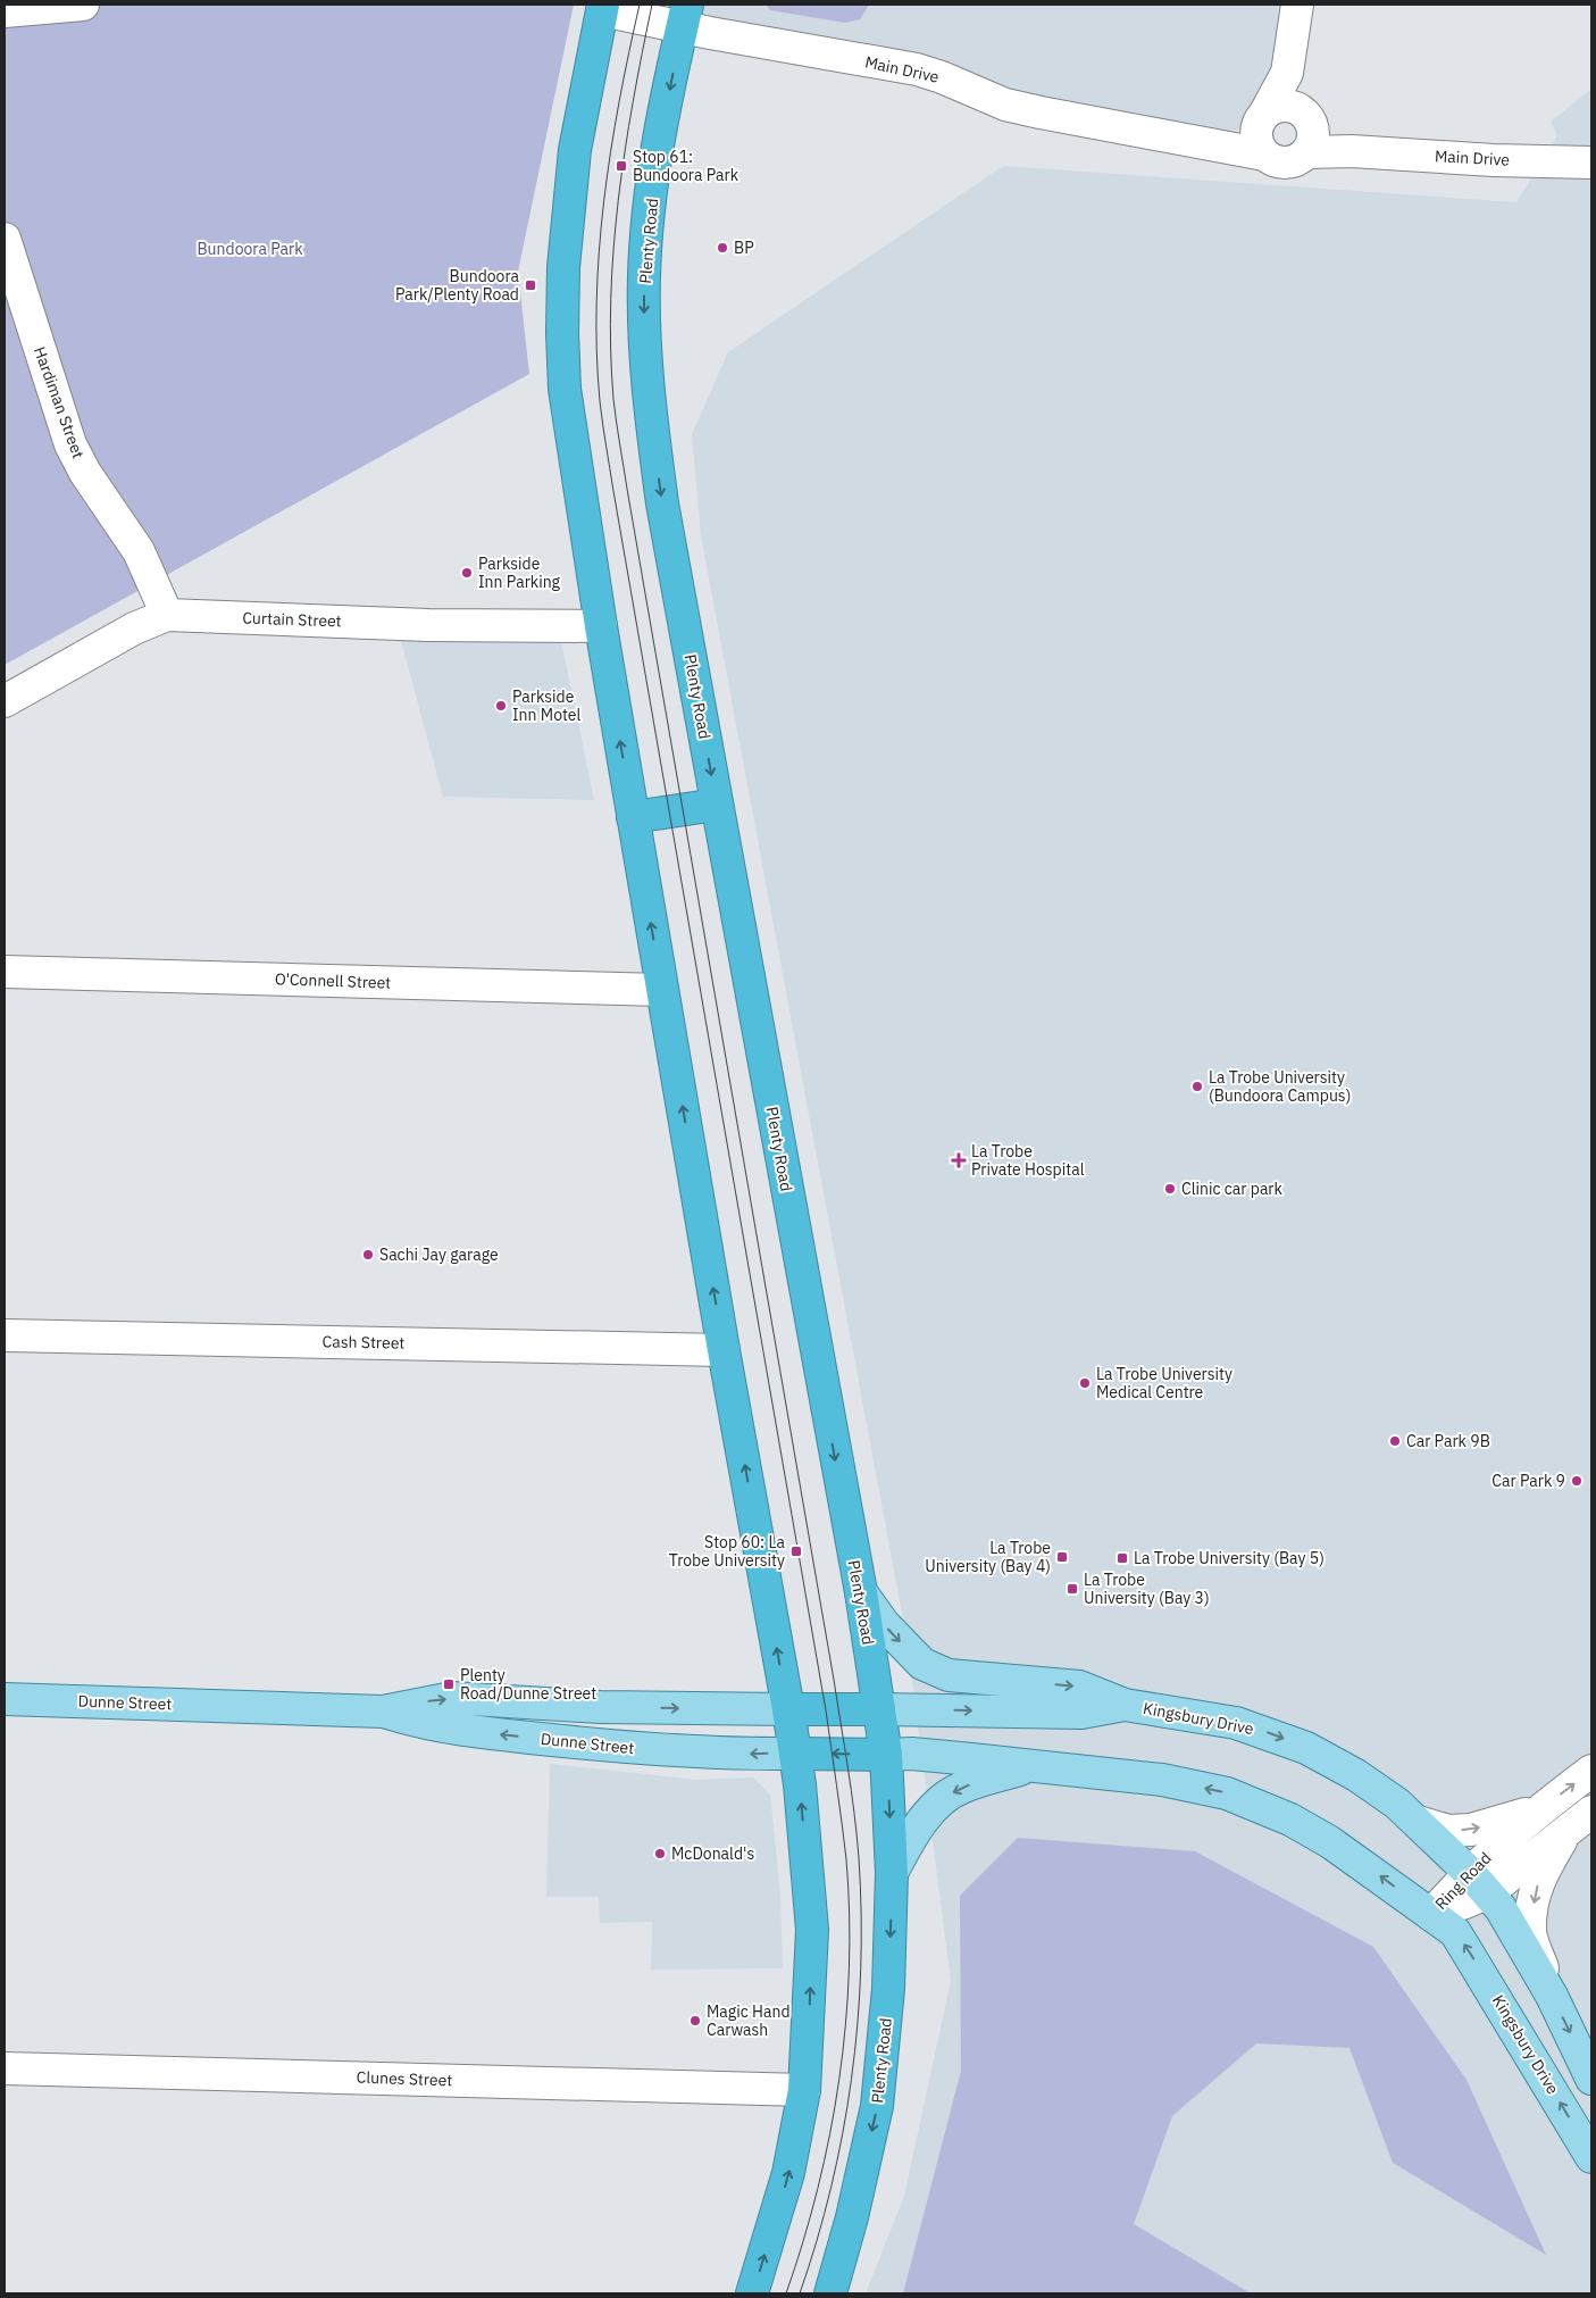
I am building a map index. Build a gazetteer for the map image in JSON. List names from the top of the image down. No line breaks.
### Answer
{"streets":{"highway":["Plenty Road"],"main road":["Dunne Street","Kingsbury Drive"],"street":["Main Drive","Hardiman Street","Curtain Street","O'Connell Street","Cash Street","Ring Road","Clunes Street"]},"crossings":[["Main Drive","Plenty Road"],["Plenty Road","Kingsbury Drive"],["Hardiman Street","Curtain Street"],["Kingsbury Drive","Ring Road"]],"parks":["Bundoora Park"],"places":{"transit":["Stop 61: Bundoora Park","Bundoora Park/Plenty Road","Stop 60: La Trobe University","La Trobe University (Bay 4)","La Trobe University (Bay 5)","La Trobe University (Bay 3)","Plenty Road/Dunne Street"],"other":["BP","Parkside Inn Parking","Parkside Inn Motel","La Trobe University (Bundoora Campus)","Clinic car park","Sachi Jay garage","La Trobe University Medical Centre","Car Park 9B","Car Park 9","McDonald's","Magic Hand Carwash"],"health":["La Trobe Private Hospital"]}}
